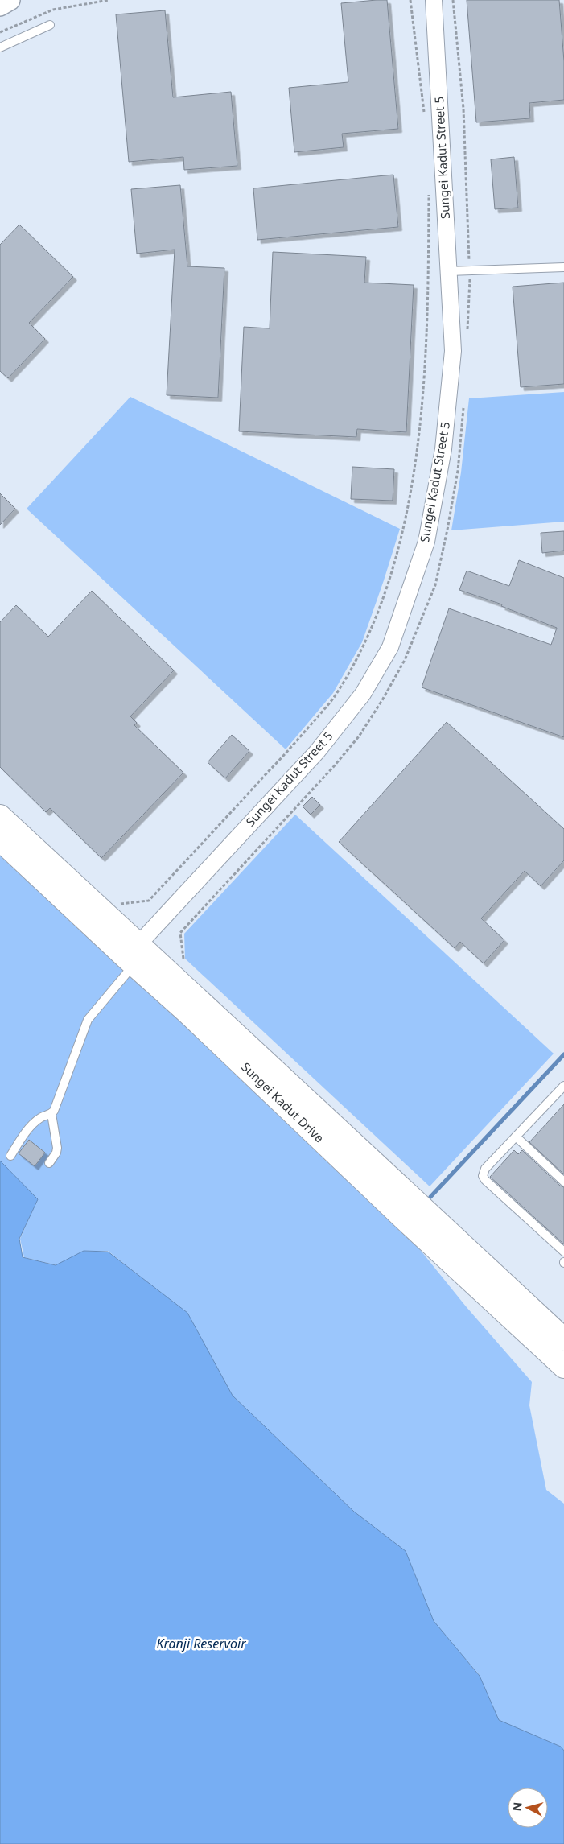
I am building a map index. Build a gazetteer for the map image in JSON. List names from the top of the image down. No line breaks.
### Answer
{"streets":{"main road":["Sungei Kadut Drive"],"street":["Sungei Kadut Street 5"]},"crossings":[["Sungei Kadut Street 5","Sungei Kadut Drive"]],"water":["Kranji Reservoir"],"north":"left"}
